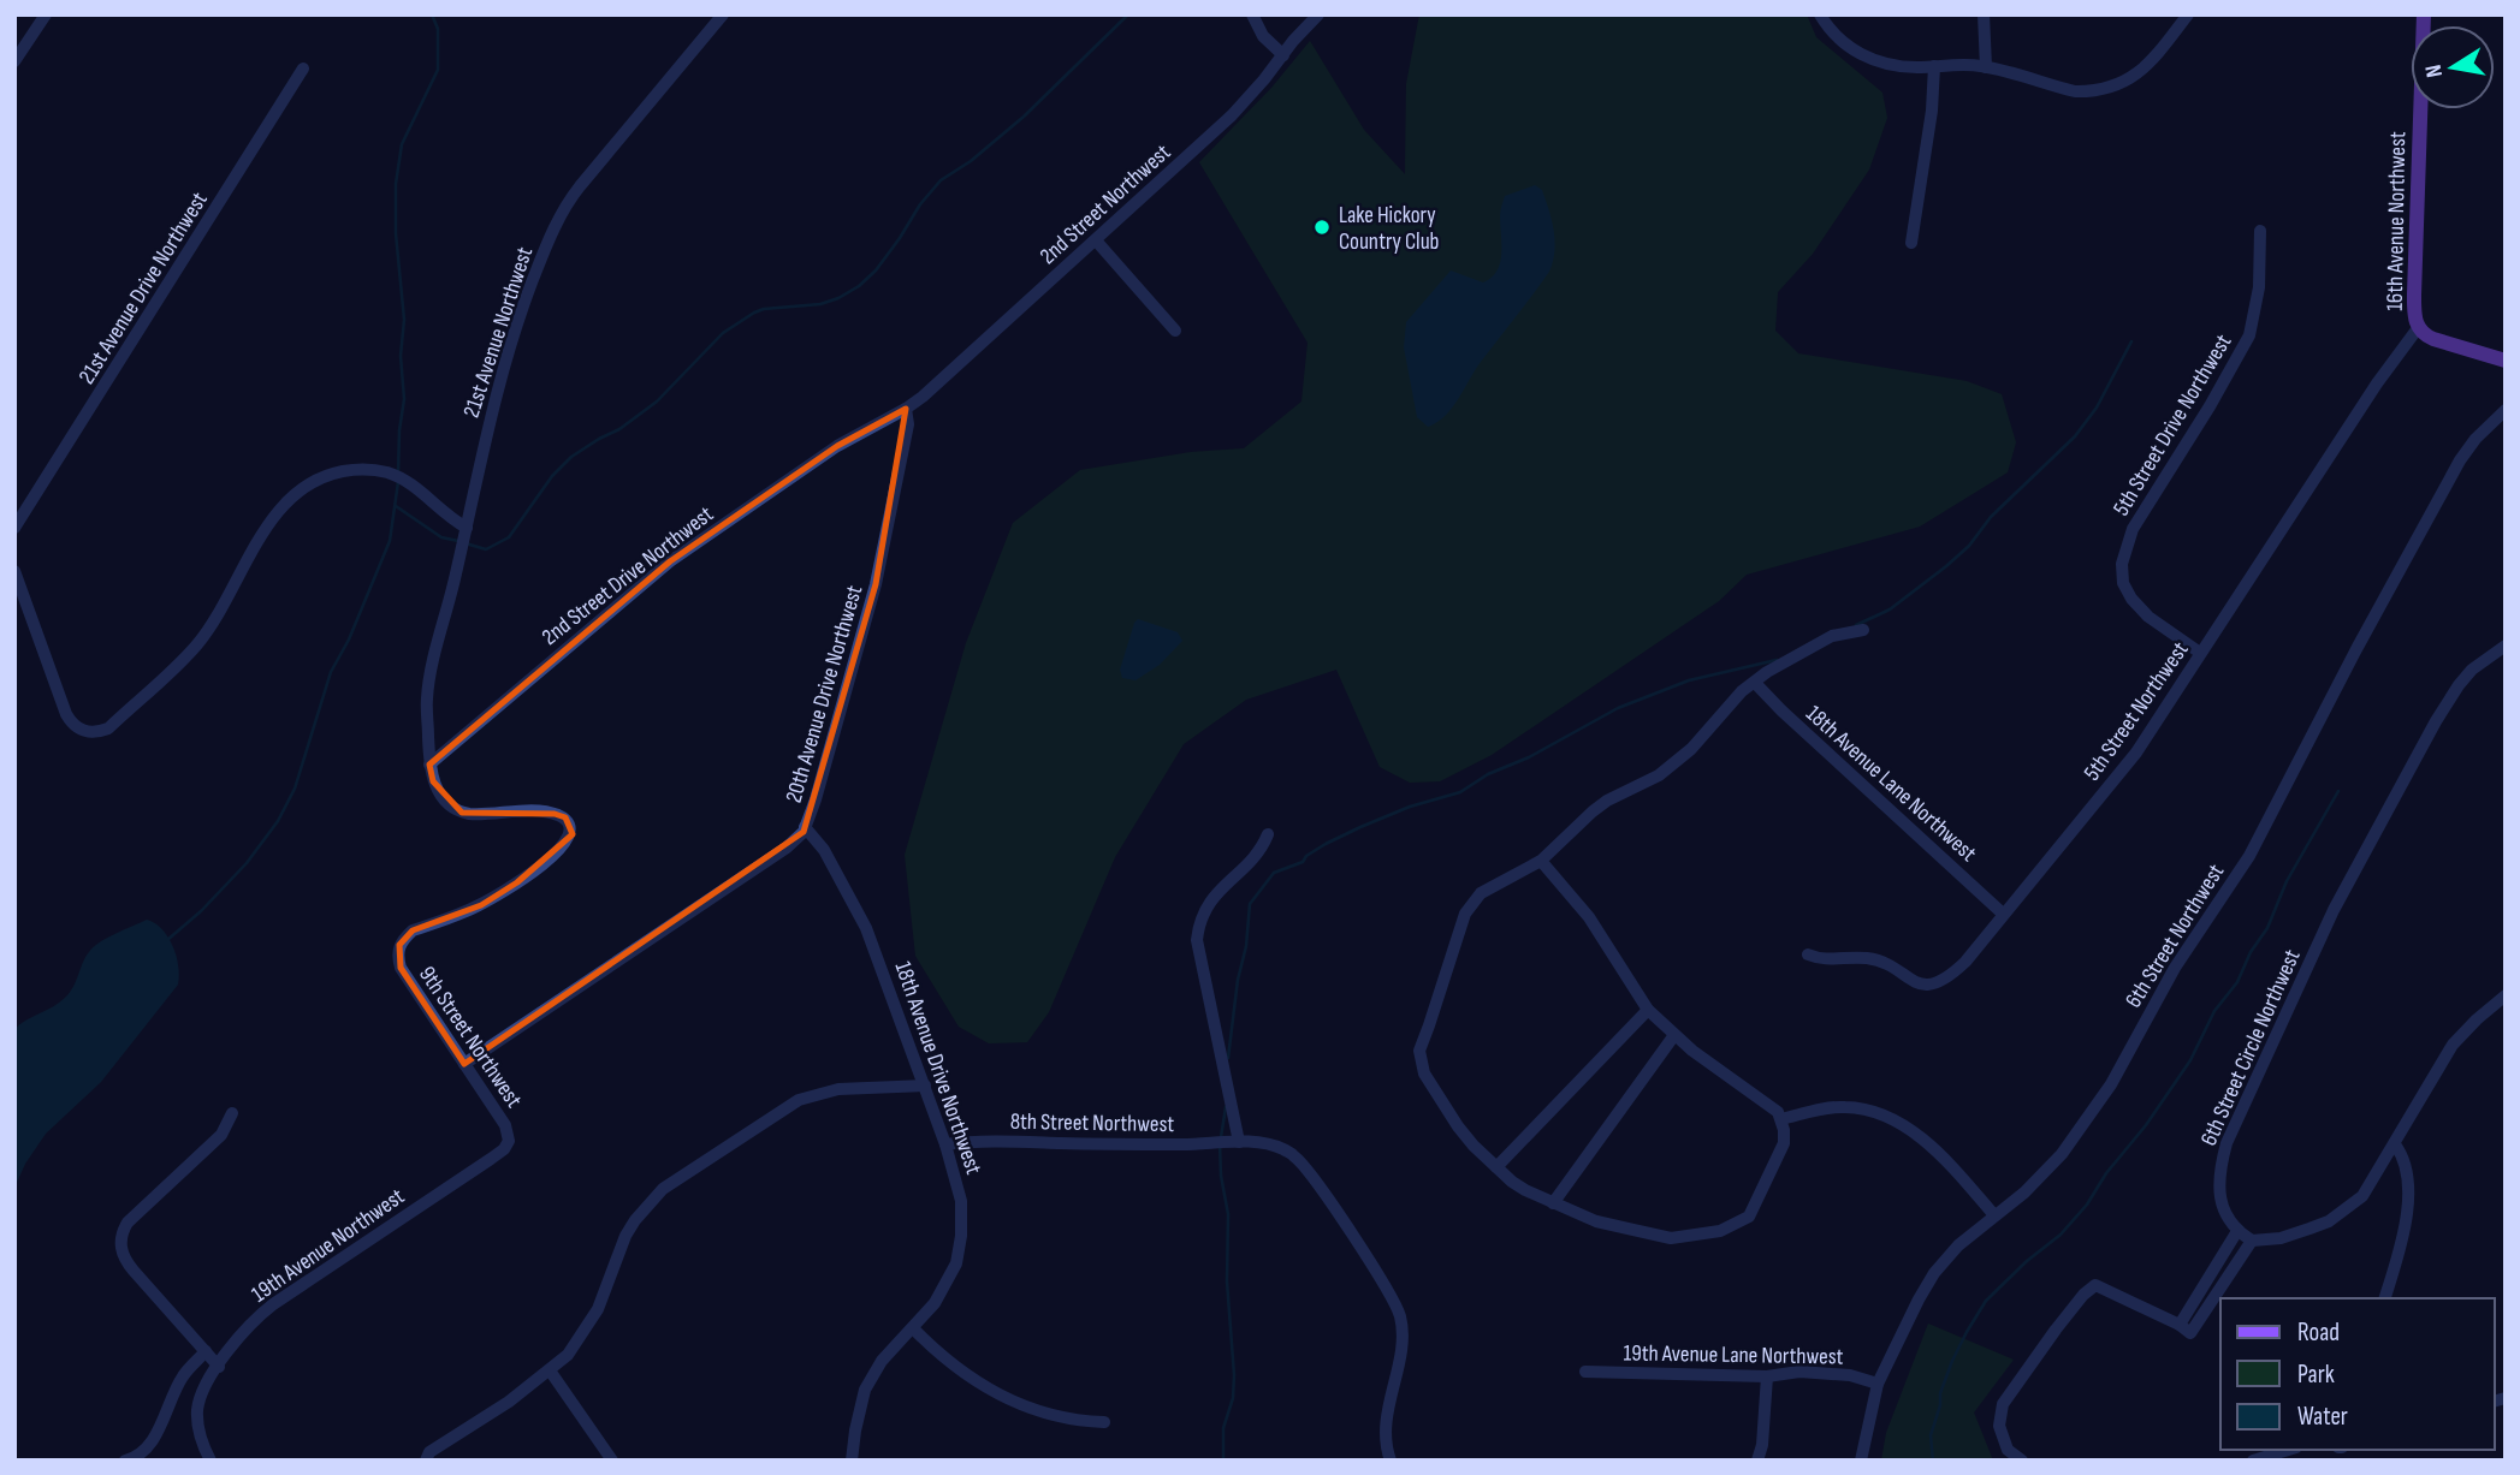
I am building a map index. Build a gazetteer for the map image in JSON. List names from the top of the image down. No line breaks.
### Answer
{"streets":{"main road":["16th Avenue Northwest"],"street":["2nd Street Northwest","21st Avenue Drive Northwest","21st Avenue Northwest","5th Street Drive Northwest","2nd Street Drive Northwest","20th Avenue Drive Northwest","5th Street Northwest","18th Avenue Lane Northwest","6th Street Northwest","9th Street Northwest","6th Street Circle Northwest","18th Avenue Drive Northwest","8th Street Northwest","19th Avenue Northwest","19th Avenue Lane Northwest"]},"crossings":[["2nd Street Northwest","2nd Street Drive Northwest"],["2nd Street Northwest","20th Avenue Drive Northwest"],["16th Avenue Northwest","5th Street Northwest"],["21st Avenue Northwest","2nd Street Drive Northwest"],["21st Avenue Northwest","9th Street Northwest"],["5th Street Drive Northwest","5th Street Northwest"],["2nd Street Drive Northwest","20th Avenue Drive Northwest"],["2nd Street Drive Northwest","9th Street Northwest"],["20th Avenue Drive Northwest","9th Street Northwest"],["20th Avenue Drive Northwest","18th Avenue Drive Northwest"],["5th Street Northwest","18th Avenue Lane Northwest"],["6th Street Northwest","19th Avenue Lane Northwest"],["9th Street Northwest","19th Avenue Northwest"],["18th Avenue Drive Northwest","8th Street Northwest"]],"places":["Lake Hickory Country Club"],"legend":["Road","Park","Water"],"north":"left"}
